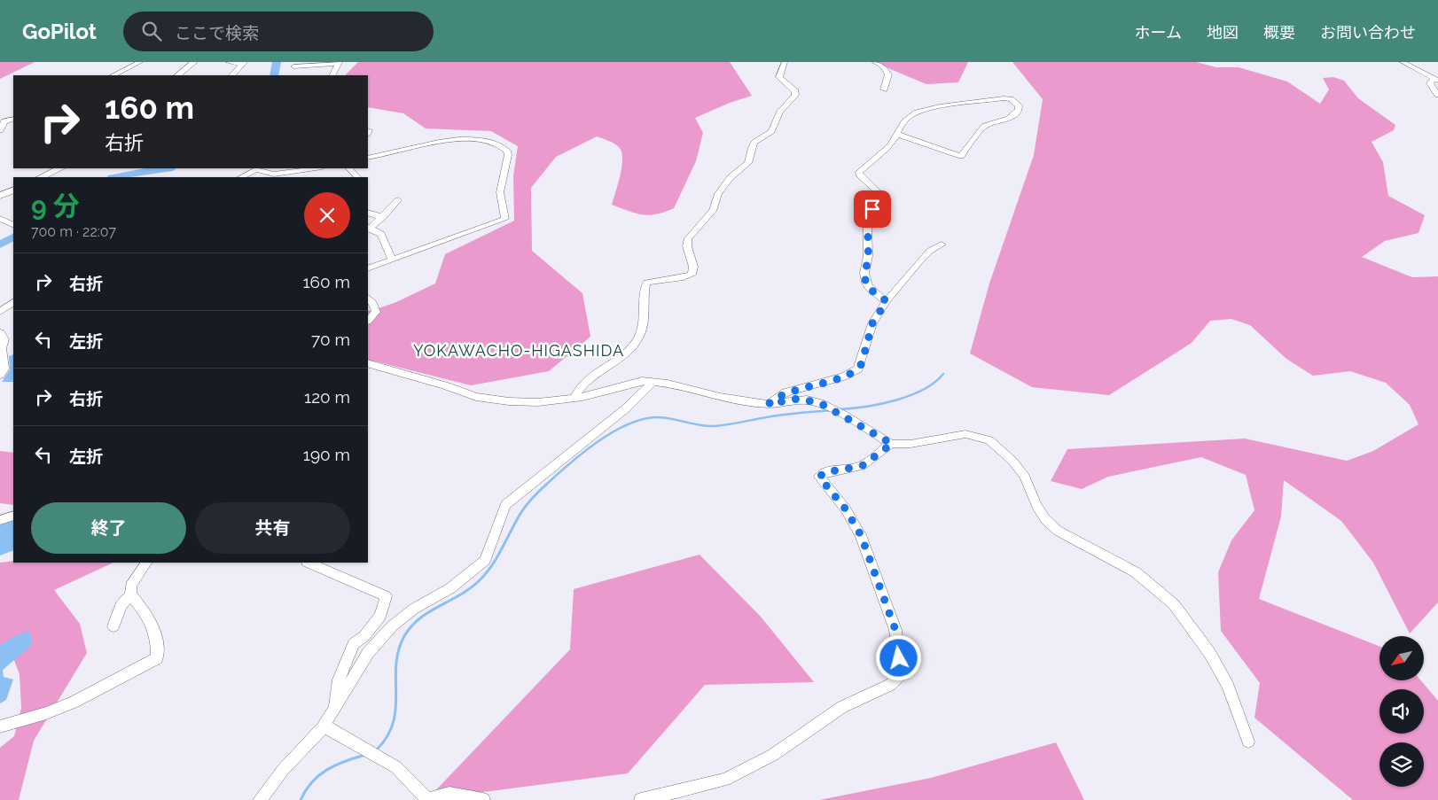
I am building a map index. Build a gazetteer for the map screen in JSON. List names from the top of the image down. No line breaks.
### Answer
{"districts":["YOKAWACHO-HIGASHIDA"],"north":"bottom left","page":{"header":"GoPilot","search":"ここで検索","nav":["ホーム","地図","概要","お問い合わせ"],"turn":["160 m","右折"],"heading":["9 分","700 m · 22:07"],"list":[{"name":"右折","value":"160 m"},{"name":"左折","value":"70 m"},{"name":"右折","value":"120 m"},{"name":"左折","value":"190 m"}],"buttons":["終了","共有"]}}
